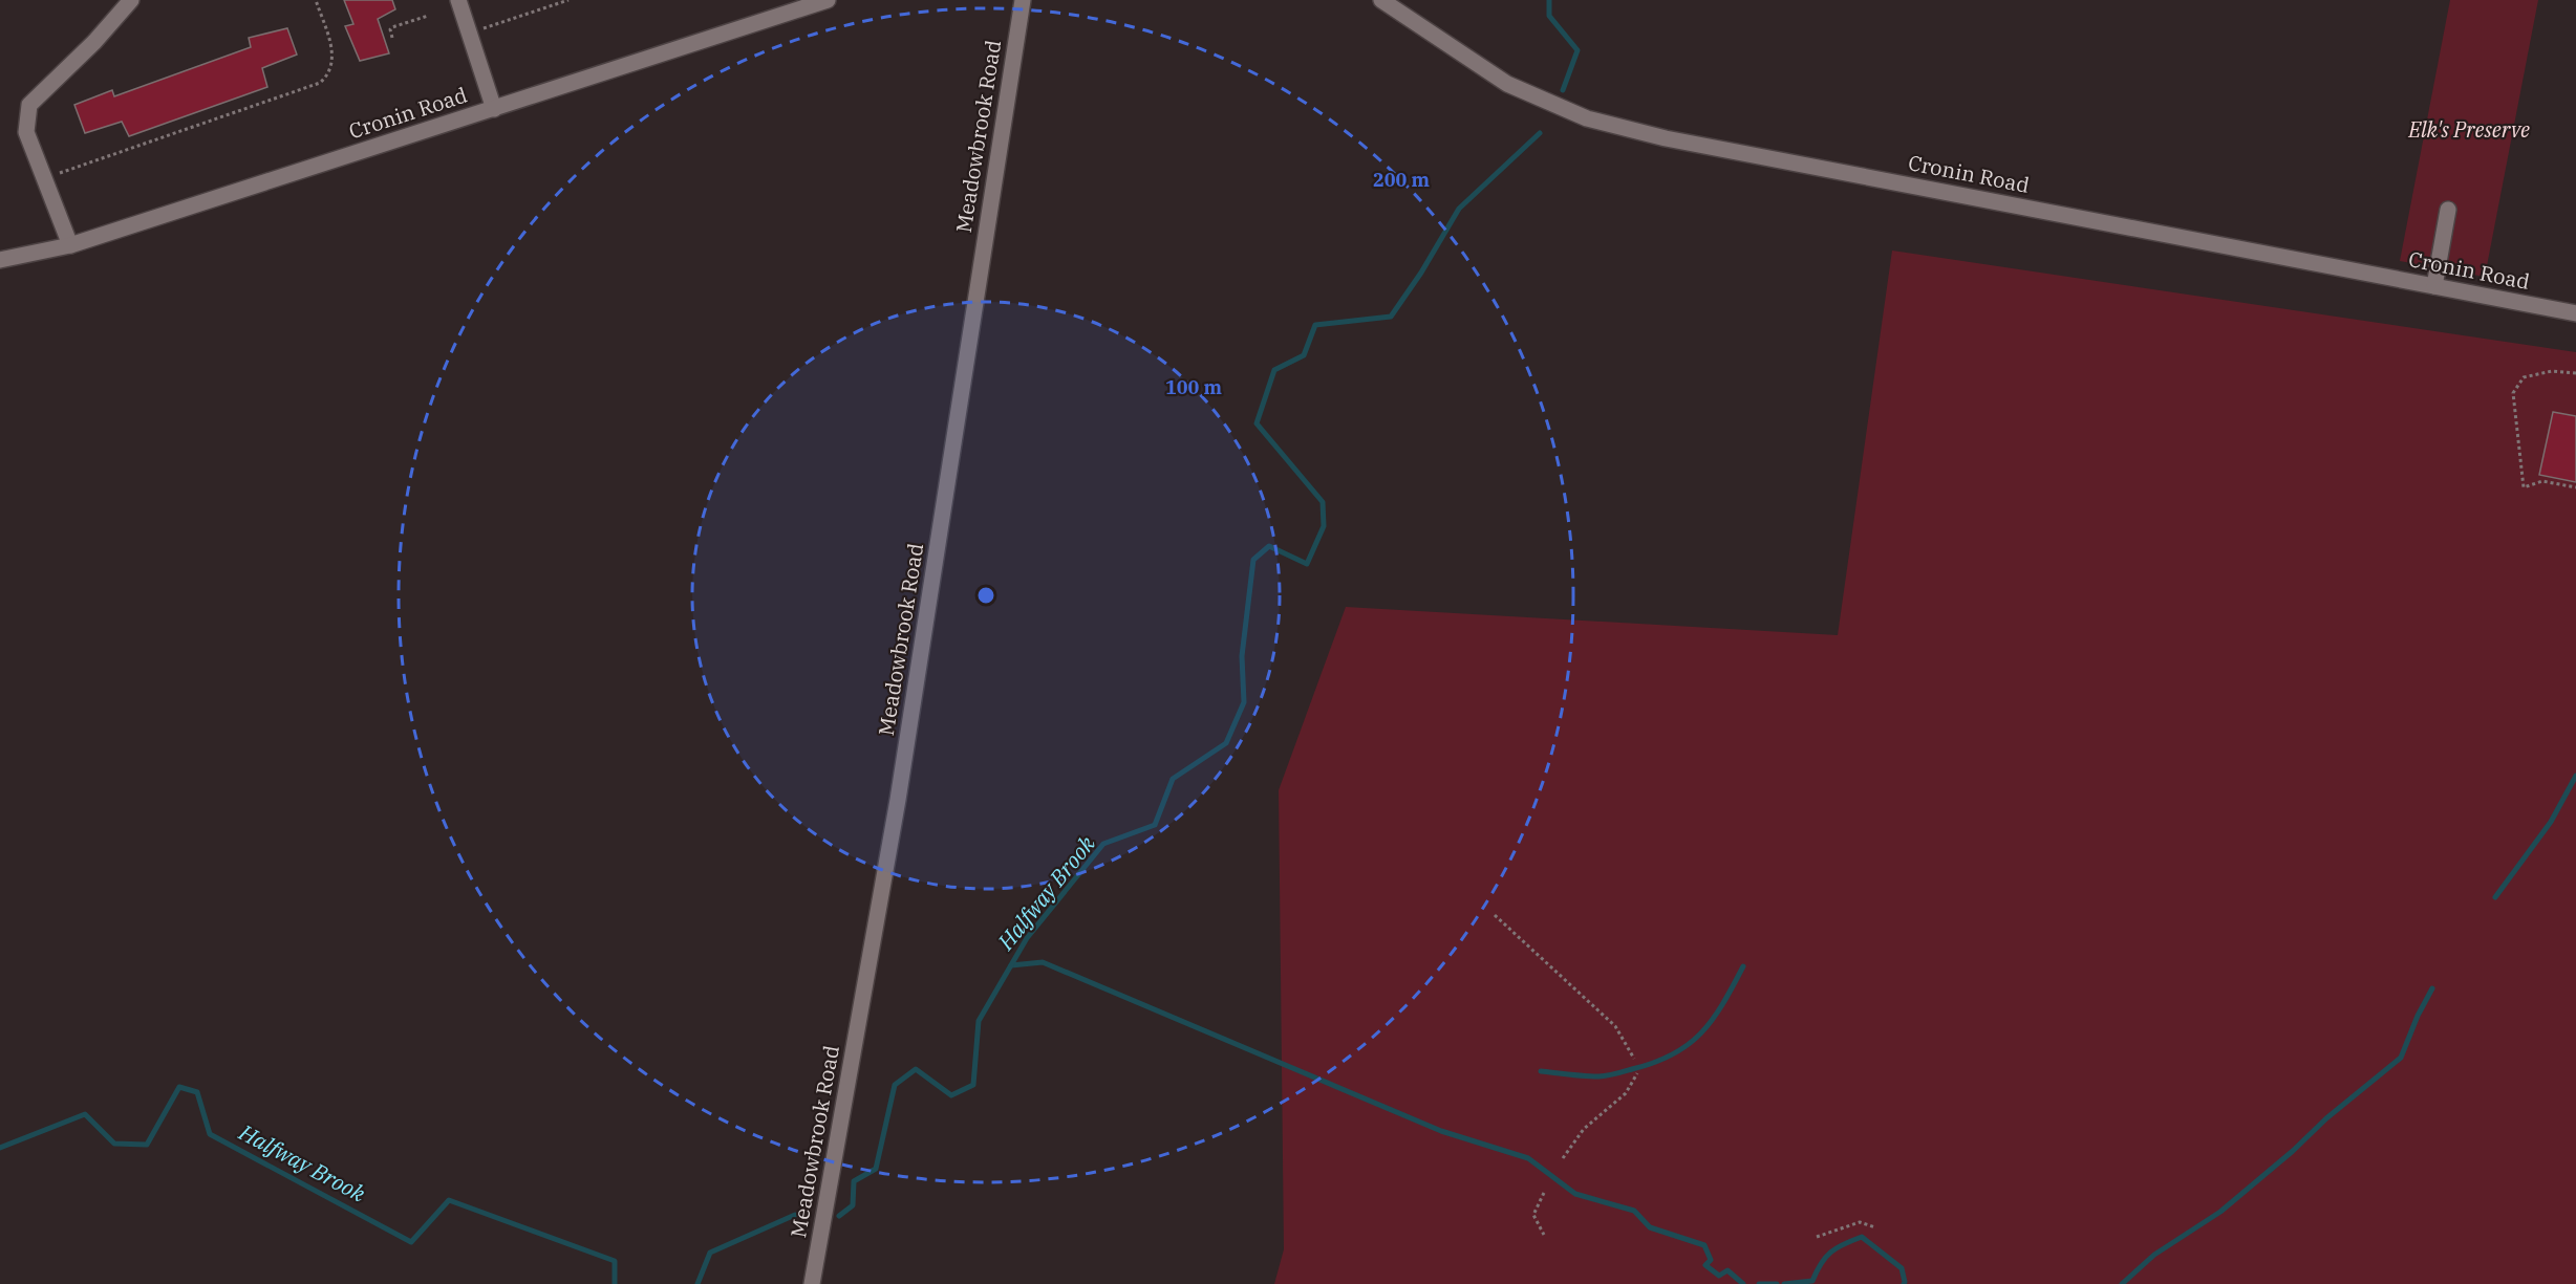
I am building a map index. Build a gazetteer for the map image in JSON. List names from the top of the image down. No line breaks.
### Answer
{"streets":{"street":["Cronin Road","Meadowbrook Road"]},"water":["Halfway Brook"],"parks":["Elk's Preserve"],"rings":["200 m","100 m"]}
